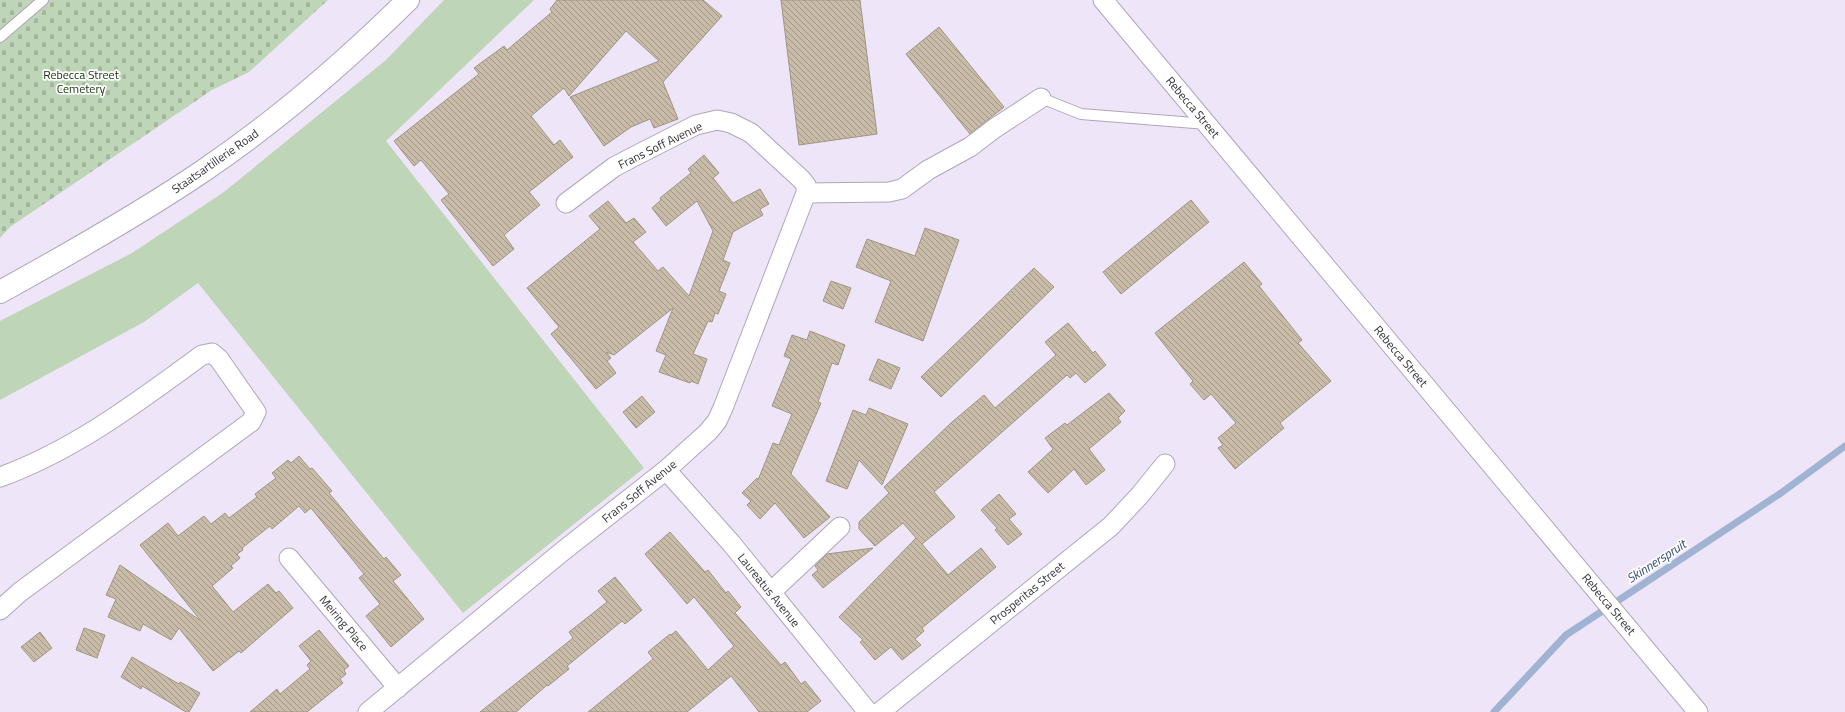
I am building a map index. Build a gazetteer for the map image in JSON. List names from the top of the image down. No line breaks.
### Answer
{"streets":{"street":["Rebecca Street","Frans Soff Avenue","Staatsartillerie Road","Laureatus Avenue","Prosperitas Street","Meiring Place"]},"crossings":[["Frans Soff Avenue","Laureatus Avenue"],["Frans Soff Avenue","Meiring Place"]],"water":["Skinnerspruit"],"parks":["Rebecca Street Cemetery"]}
